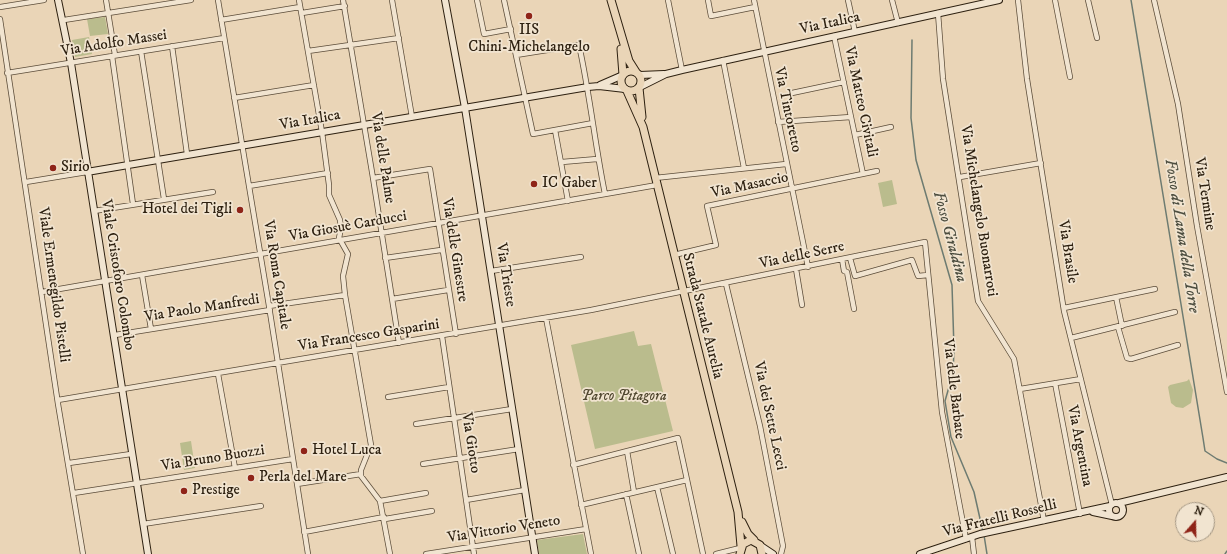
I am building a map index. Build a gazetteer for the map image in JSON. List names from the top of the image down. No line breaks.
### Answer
{"streets":{"main road":["Strada Statale Aurelia"],"street":["Via Italica","Via Adolfo Massei","Via Matteo Civitali","Via Tintoretto","Via delle Palme","Via Masaccio","Via Termine","Via Michelangelo Buonarroti","Via Giosuè Carducci","Via delle Ginestre","Via Brasile","Via delle Serre","Viale Cristoforo Colombo","Via Roma Capitale","Via Trieste","Viale Ermenegildo Pistelli","Via Paolo Manfredi","Via Francesco Gasparini","Via delle Barbate","Via dei Sette Lecci","Via Giotto","Via Argentina","Via Bruno Buozzi","Via Fratelli Rosselli","Via Vittorio Veneto"]},"crossings":[["Via Italica","Via Matteo Civitali"],["Via Italica","Via Tintoretto"],["Via Italica","Via delle Palme"],["Via Italica","Via Michelangelo Buonarroti"],["Via Italica","Viale Cristoforo Colombo"],["Via Italica","Via Roma Capitale"],["Via Italica","Via Trieste"],["Via Italica","Viale Ermenegildo Pistelli"],["Via Italica","Strada Statale Aurelia"],["Via Adolfo Massei","Viale Cristoforo Colombo"],["Via Adolfo Massei","Via Roma Capitale"],["Via Adolfo Massei","Viale Ermenegildo Pistelli"],["Via Matteo Civitali","Via Masaccio"],["Via Tintoretto","Via Masaccio"],["Via Tintoretto","Via Giosuè Carducci"],["Via Tintoretto","Via delle Serre"],["Via delle Palme","Via Giosuè Carducci"],["Via delle Palme","Via delle Ginestre"],["Via delle Palme","Via Francesco Gasparini"],["Via Masaccio","Strada Statale Aurelia"],["Via Michelangelo Buonarroti","Via Fratelli Rosselli"],["Via Giosuè Carducci","Via delle Ginestre"],["Via Giosuè Carducci","Viale Cristoforo Colombo"],["Via Giosuè Carducci","Via Roma Capitale"],["Via Giosuè Carducci","Via Trieste"],["Via Giosuè Carducci","Viale Ermenegildo Pistelli"],["Via Giosuè Carducci","Strada Statale Aurelia"],["Via delle Ginestre","Via Francesco Gasparini"],["Via Brasile","Via Fratelli Rosselli"],["Via delle Serre","Strada Statale Aurelia"],["Via delle Serre","Via Francesco Gasparini"],["Via delle Serre","Via delle Barbate"],["Via delle Serre","Via dei Sette Lecci"],["Viale Cristoforo Colombo","Via Paolo Manfredi"],["Viale Cristoforo Colombo","Via Francesco Gasparini"],["Viale Cristoforo Colombo","Via Bruno Buozzi"],["Via Roma Capitale","Via Paolo Manfredi"],["Via Roma Capitale","Via Francesco Gasparini"],["Via Roma Capitale","Via Bruno Buozzi"],["Via Trieste","Via Francesco Gasparini"],["Via Trieste","Via Vittorio Veneto"],["Viale Ermenegildo Pistelli","Via Francesco Gasparini"],["Viale Ermenegildo Pistelli","Via Bruno Buozzi"],["Strada Statale Aurelia","Via Francesco Gasparini"],["Via Francesco Gasparini","Via Giotto"],["Via delle Barbate","Via Fratelli Rosselli"],["Via Giotto","Via Vittorio Veneto"],["Via Argentina","Via Fratelli Rosselli"]],"water":["Fosso di Lama della Torre","Fosso Giraldina"],"parks":["Parco Pitagora"],"places":["IIS Chini-Michelangelo","Sirio","IC Gaber","Hotel dei Tigli","Hotel Luca","Perla del Mare","Prestige"],"north":"top"}
